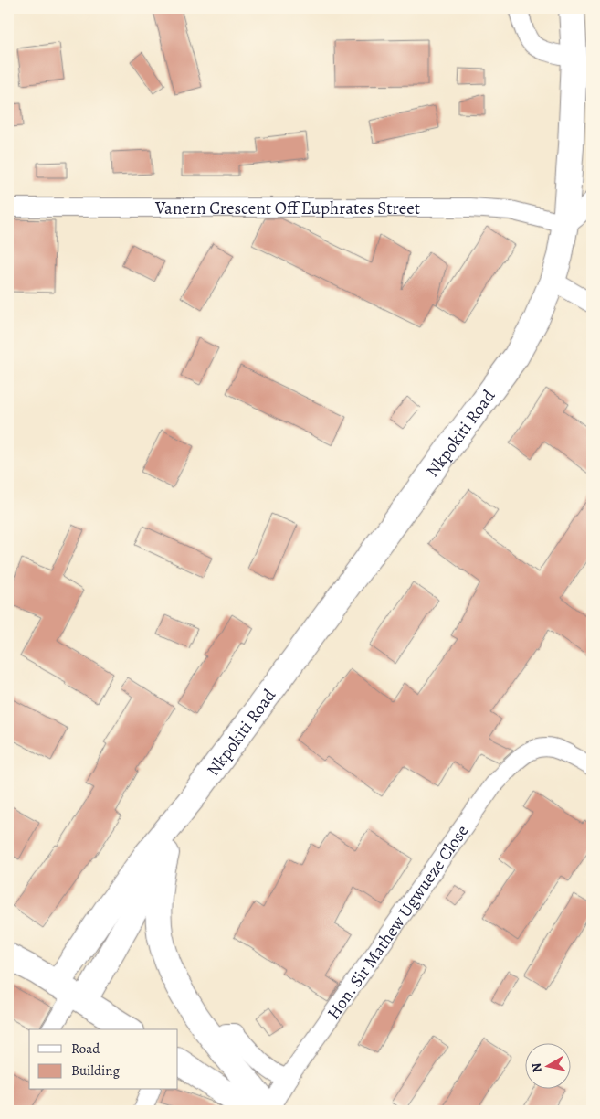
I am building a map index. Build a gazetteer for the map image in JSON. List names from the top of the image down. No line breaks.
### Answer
{"streets":{"main road":["Nkpokiti Road"],"street":["Vanern Crescent Off Euphrates Street","Hon. Sir Mathew Ugwueze Close"]},"crossings":[["Vanern Crescent Off Euphrates Street","Nkpokiti Road"]],"legend":["Road","Building"],"north":"left"}
